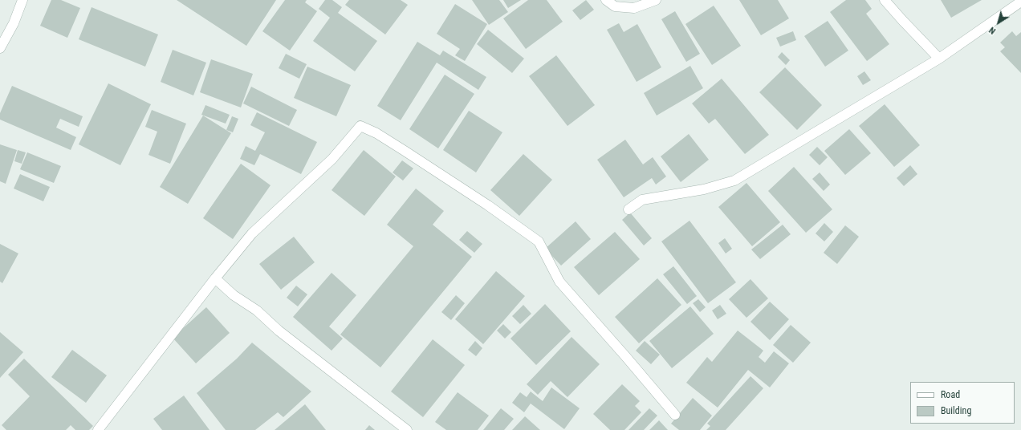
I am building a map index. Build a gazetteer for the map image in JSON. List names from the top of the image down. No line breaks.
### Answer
{"legend":["Road","Building"],"north":"bottom left"}
